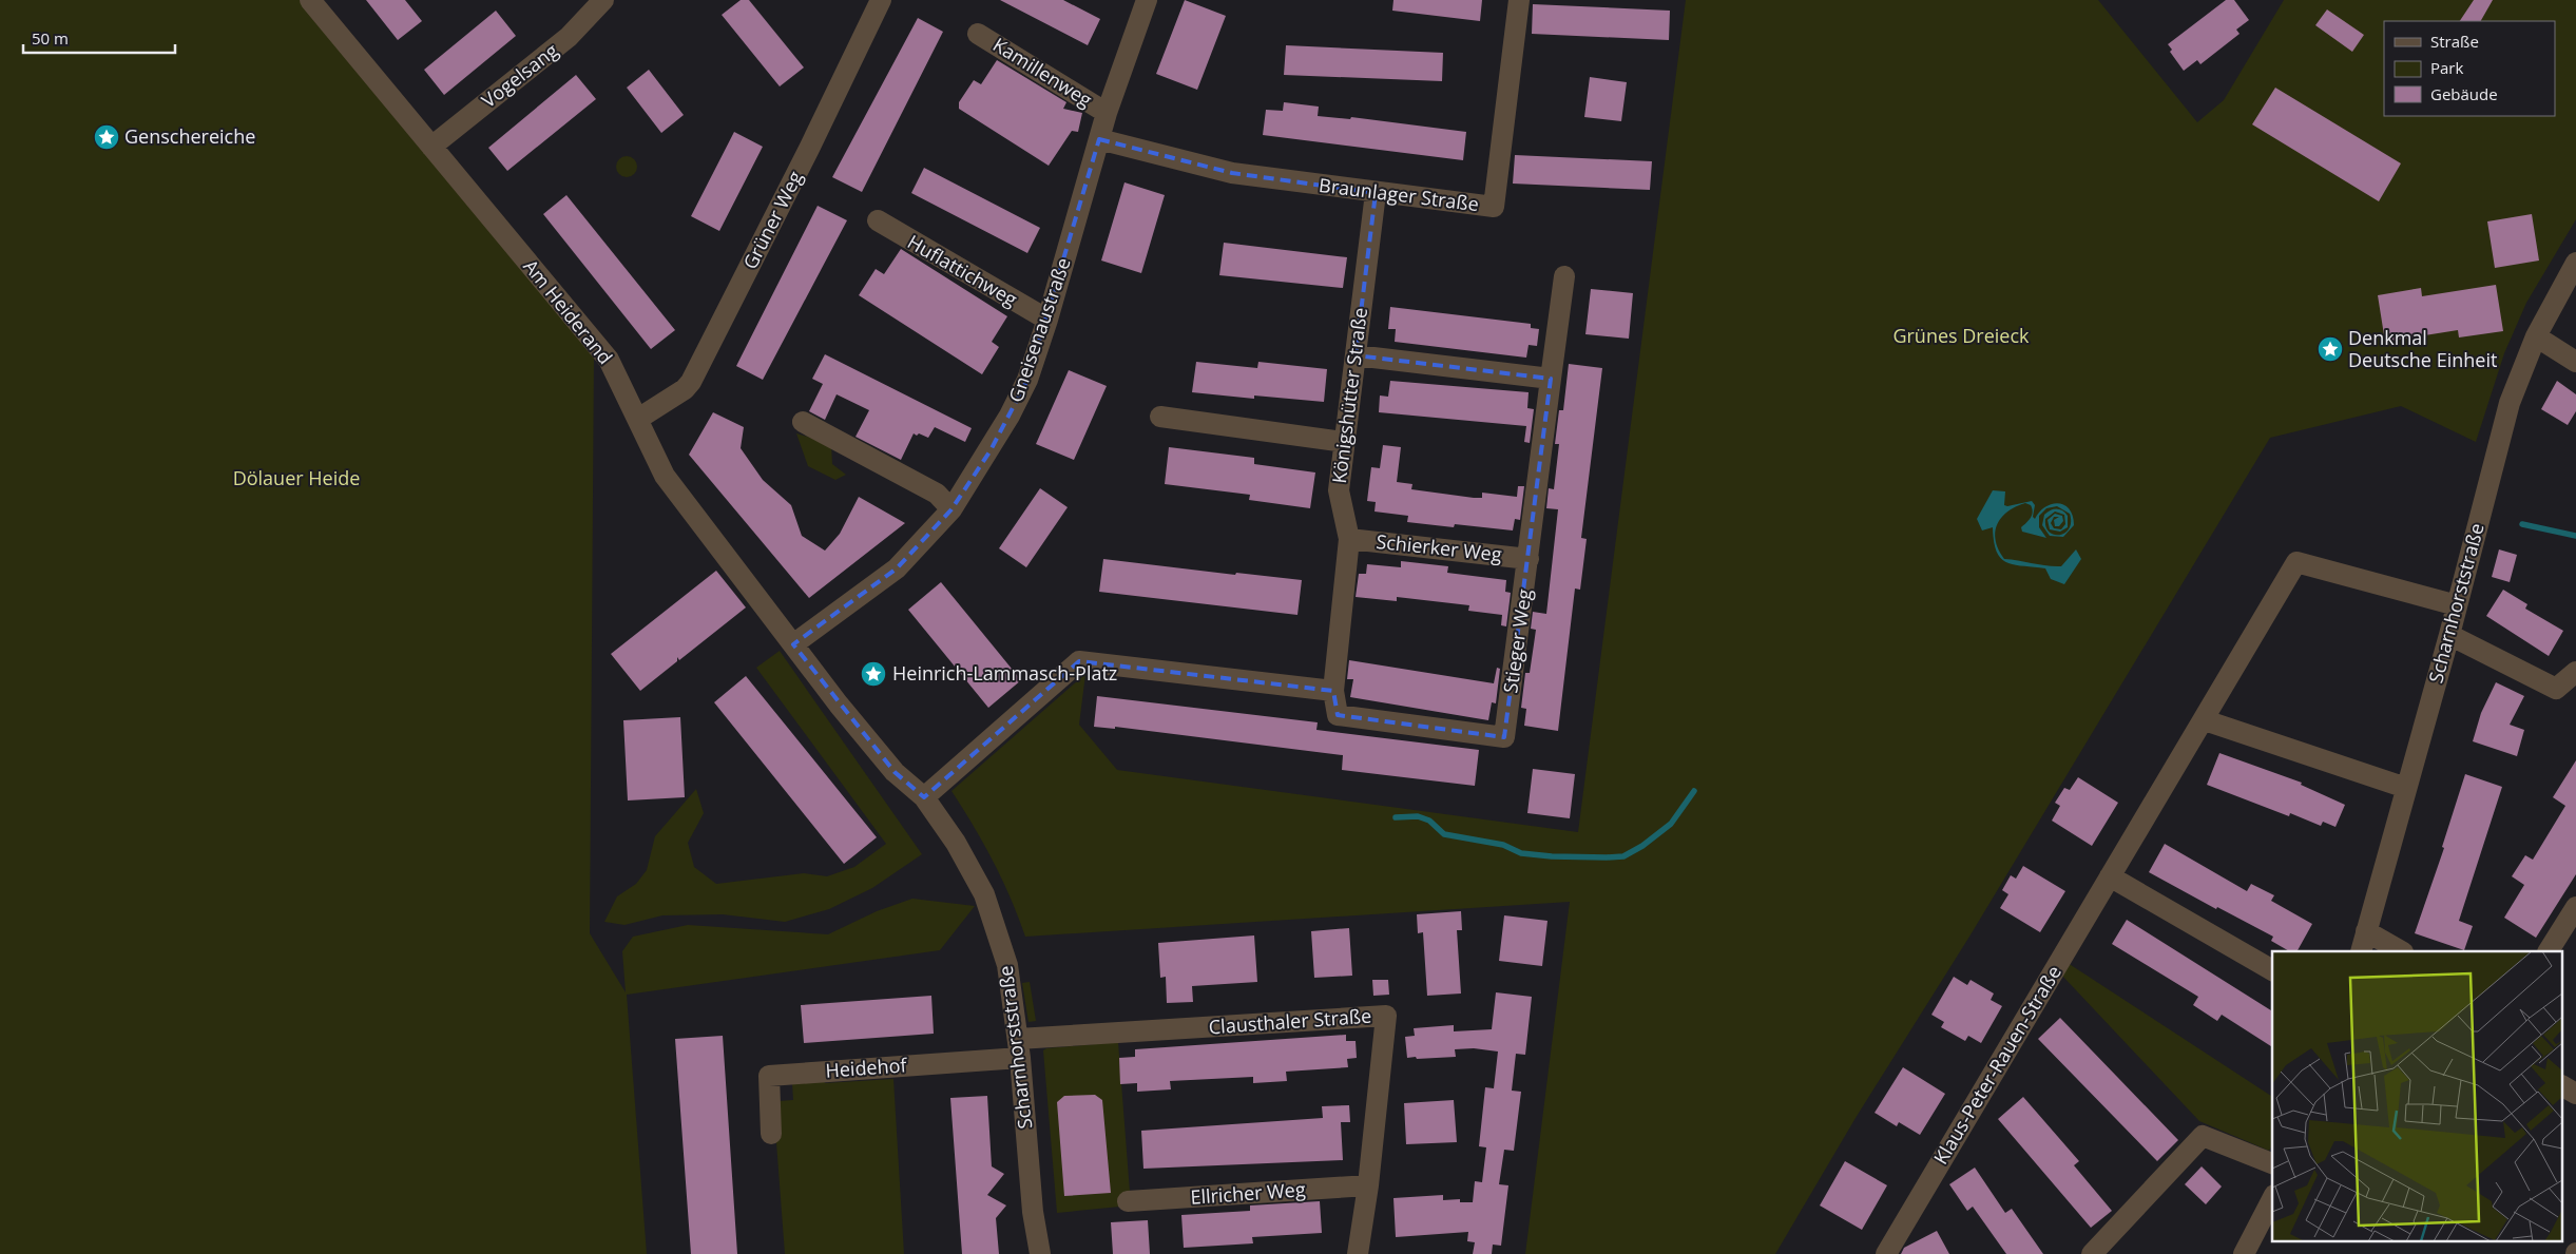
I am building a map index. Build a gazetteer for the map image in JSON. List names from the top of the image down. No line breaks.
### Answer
{"streets":{"street":["Kamillenweg","Vogelsang","Braunlager Straße","Grüner Weg","Huflattichweg","Am Heiderand","Gneisenaustraße","Königshütter Straße","Schierker Weg","Scharnhorststraße","Stieger Weg","Clausthaler Straße","Klaus-Peter-Rauen-Straße","Heidehof","Ellricher Weg"]},"crossings":[["Kamillenweg","Gneisenaustraße"],["Vogelsang","Am Heiderand"],["Braunlager Straße","Gneisenaustraße"],["Braunlager Straße","Königshütter Straße"],["Grüner Weg","Am Heiderand"],["Huflattichweg","Gneisenaustraße"],["Am Heiderand","Gneisenaustraße"],["Königshütter Straße","Schierker Weg"],["Königshütter Straße","Stieger Weg"],["Schierker Weg","Stieger Weg"],["Scharnhorststraße","Clausthaler Straße"],["Scharnhorststraße","Klaus-Peter-Rauen-Straße"],["Scharnhorststraße","Heidehof"],["Clausthaler Straße","Heidehof"],["Clausthaler Straße","Ellricher Weg"]],"parks":["Grünes Dreieck","Dölauer Heide"],"places":{"place":["Genschereiche","Denkmal Deutsche Einheit","Heinrich-Lammasch-Platz"]},"legend":["Straße","Park","Gebäude"],"scale_bar":"50 m"}
